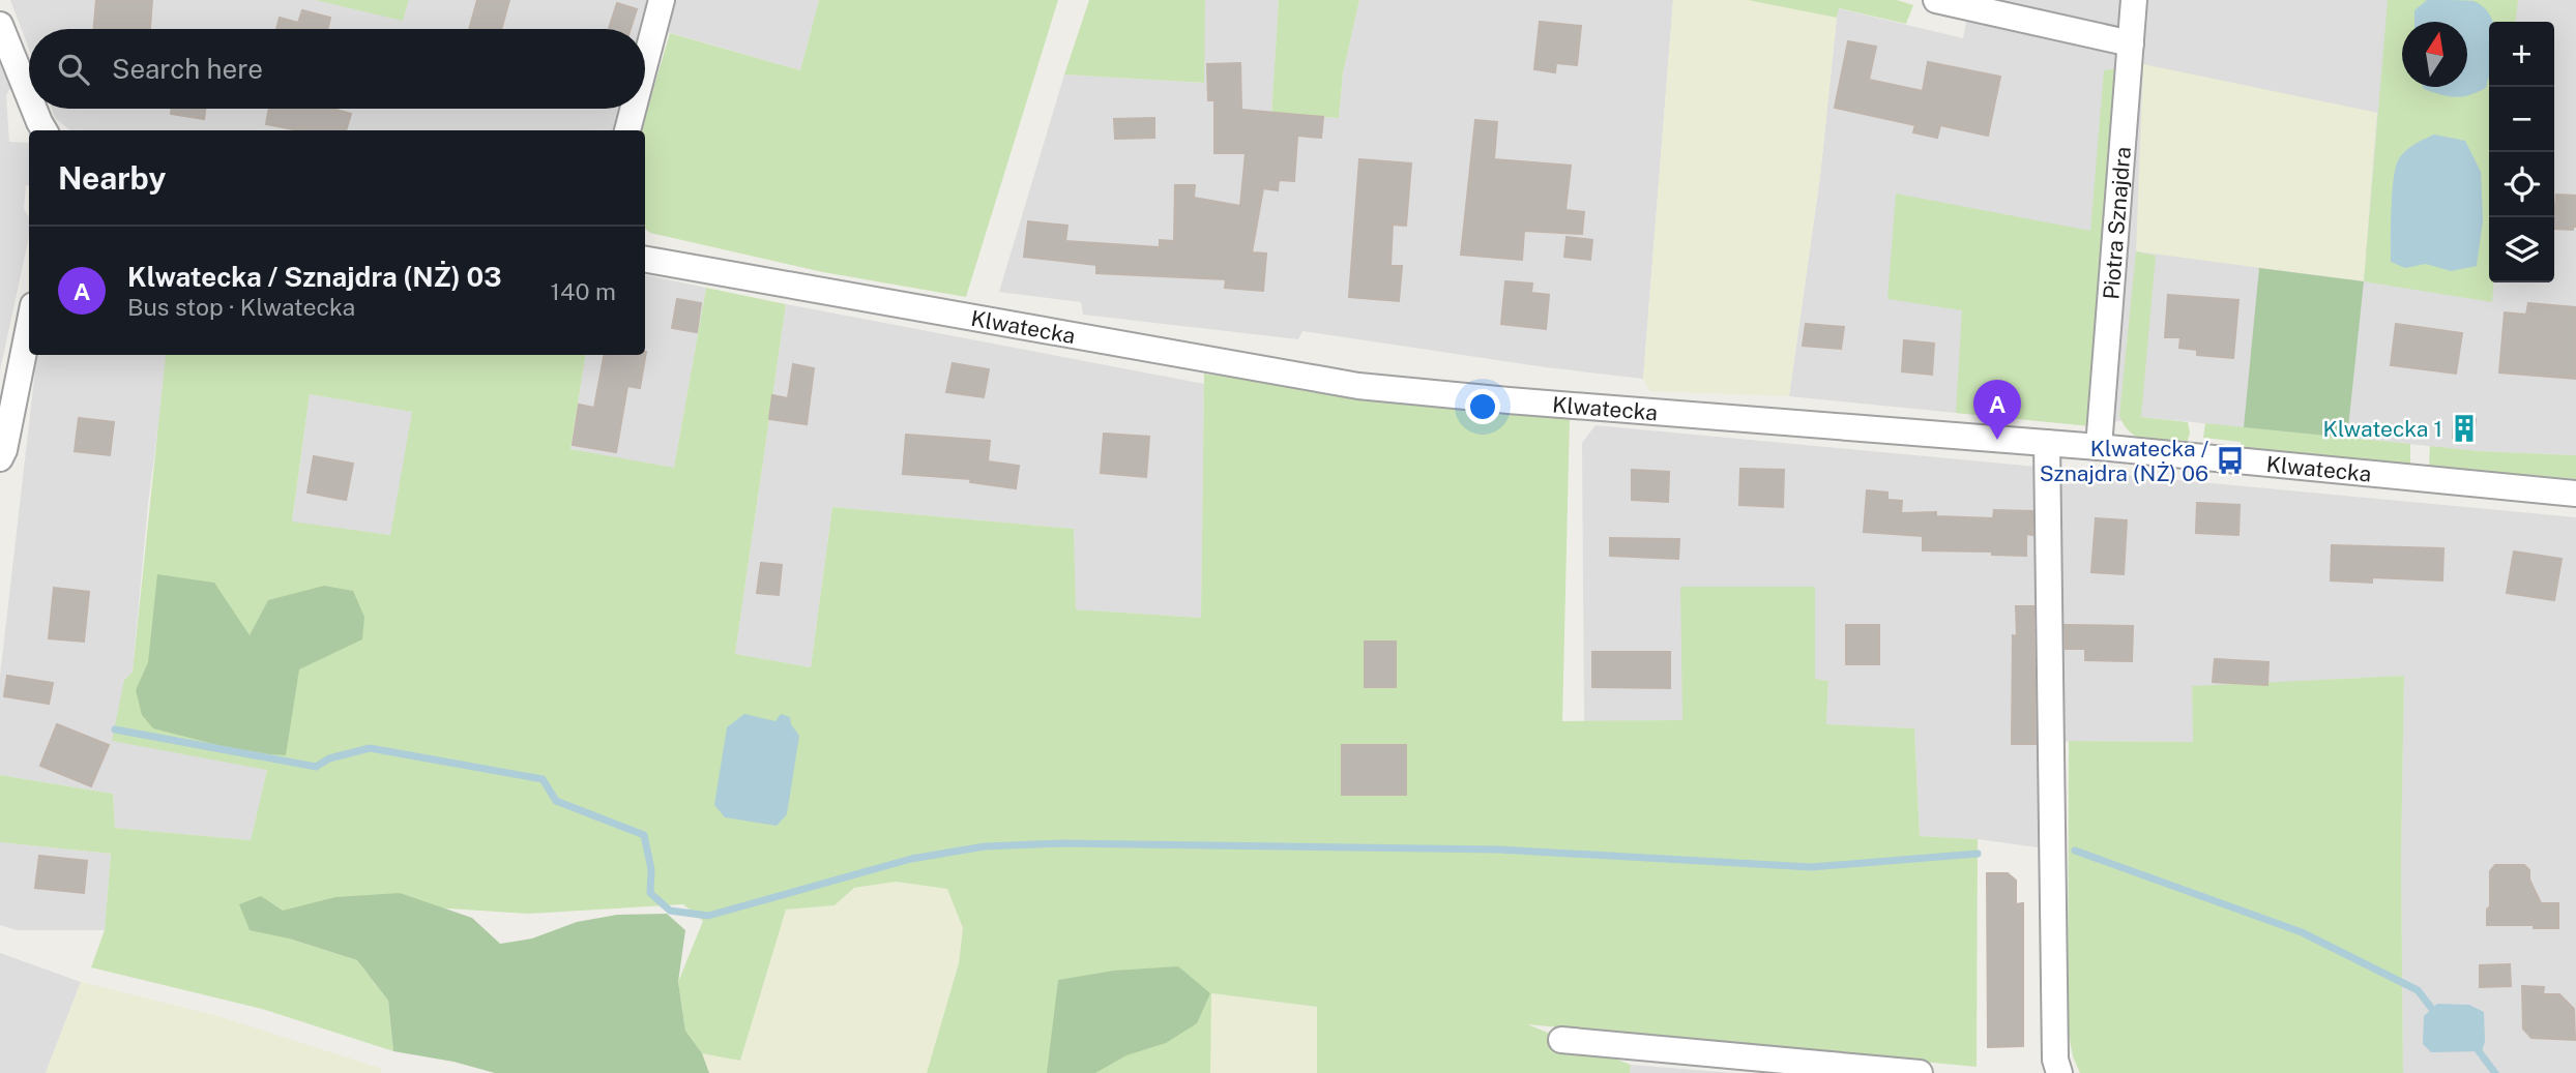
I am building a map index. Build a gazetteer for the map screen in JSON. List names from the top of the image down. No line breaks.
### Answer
{"streets":{"street":["Piotra Sznajdra","Klwatecka"]},"crossings":[["Piotra Sznajdra","Klwatecka"]],"places":{"building":["Klwatecka 1"],"bus stop":["Klwatecka / Sznajdra (NŻ) 06"]},"north":"top","page":{"map_buttons":["+","−"],"search":"Search here","heading":"Nearby","list":[{"mark":"A","name":"Klwatecka / Sznajdra (NŻ) 03","note":"Bus stop · Klwatecka","value":"140 m"}],"pins":"A"}}
